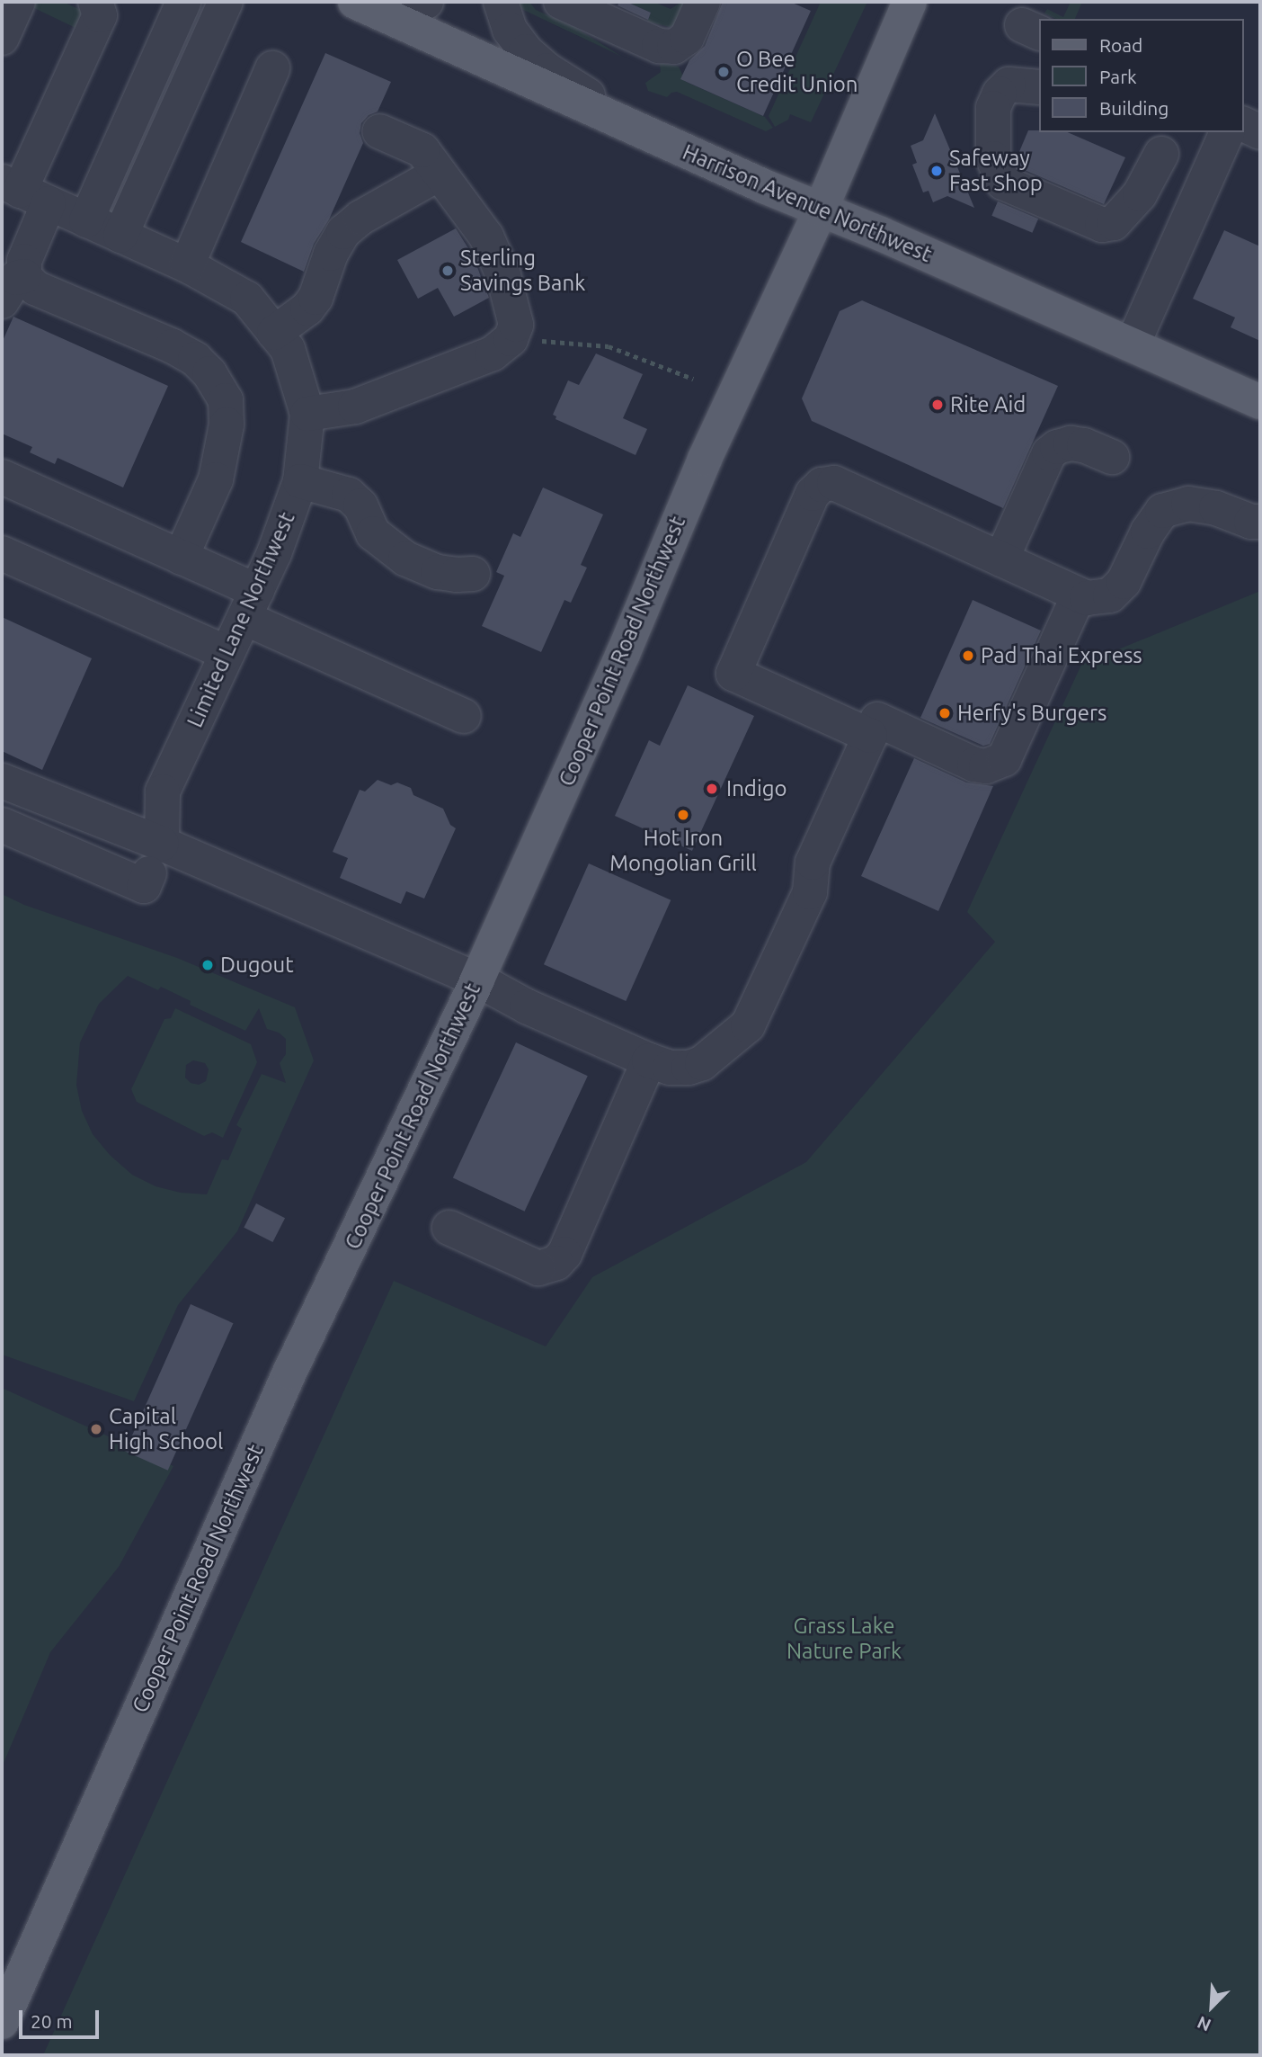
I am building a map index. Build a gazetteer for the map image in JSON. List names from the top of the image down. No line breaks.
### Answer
{"streets":{"main road":["Harrison Avenue Northwest","Cooper Point Road Northwest"],"street":["Limited Lane Northwest"]},"crossings":[["Harrison Avenue Northwest","Cooper Point Road Northwest"]],"parks":["Grass Lake Nature Park"],"places":["O Bee Credit Union","Safeway Fast Shop","Sterling Savings Bank","Rite Aid","Pad Thai Express","Herfy's Burgers","Indigo","Hot Iron Mongolian Grill","Dugout","Capital High School"],"legend":["Road","Park","Building"],"scale_bar":"20 m","north":"bottom left"}
